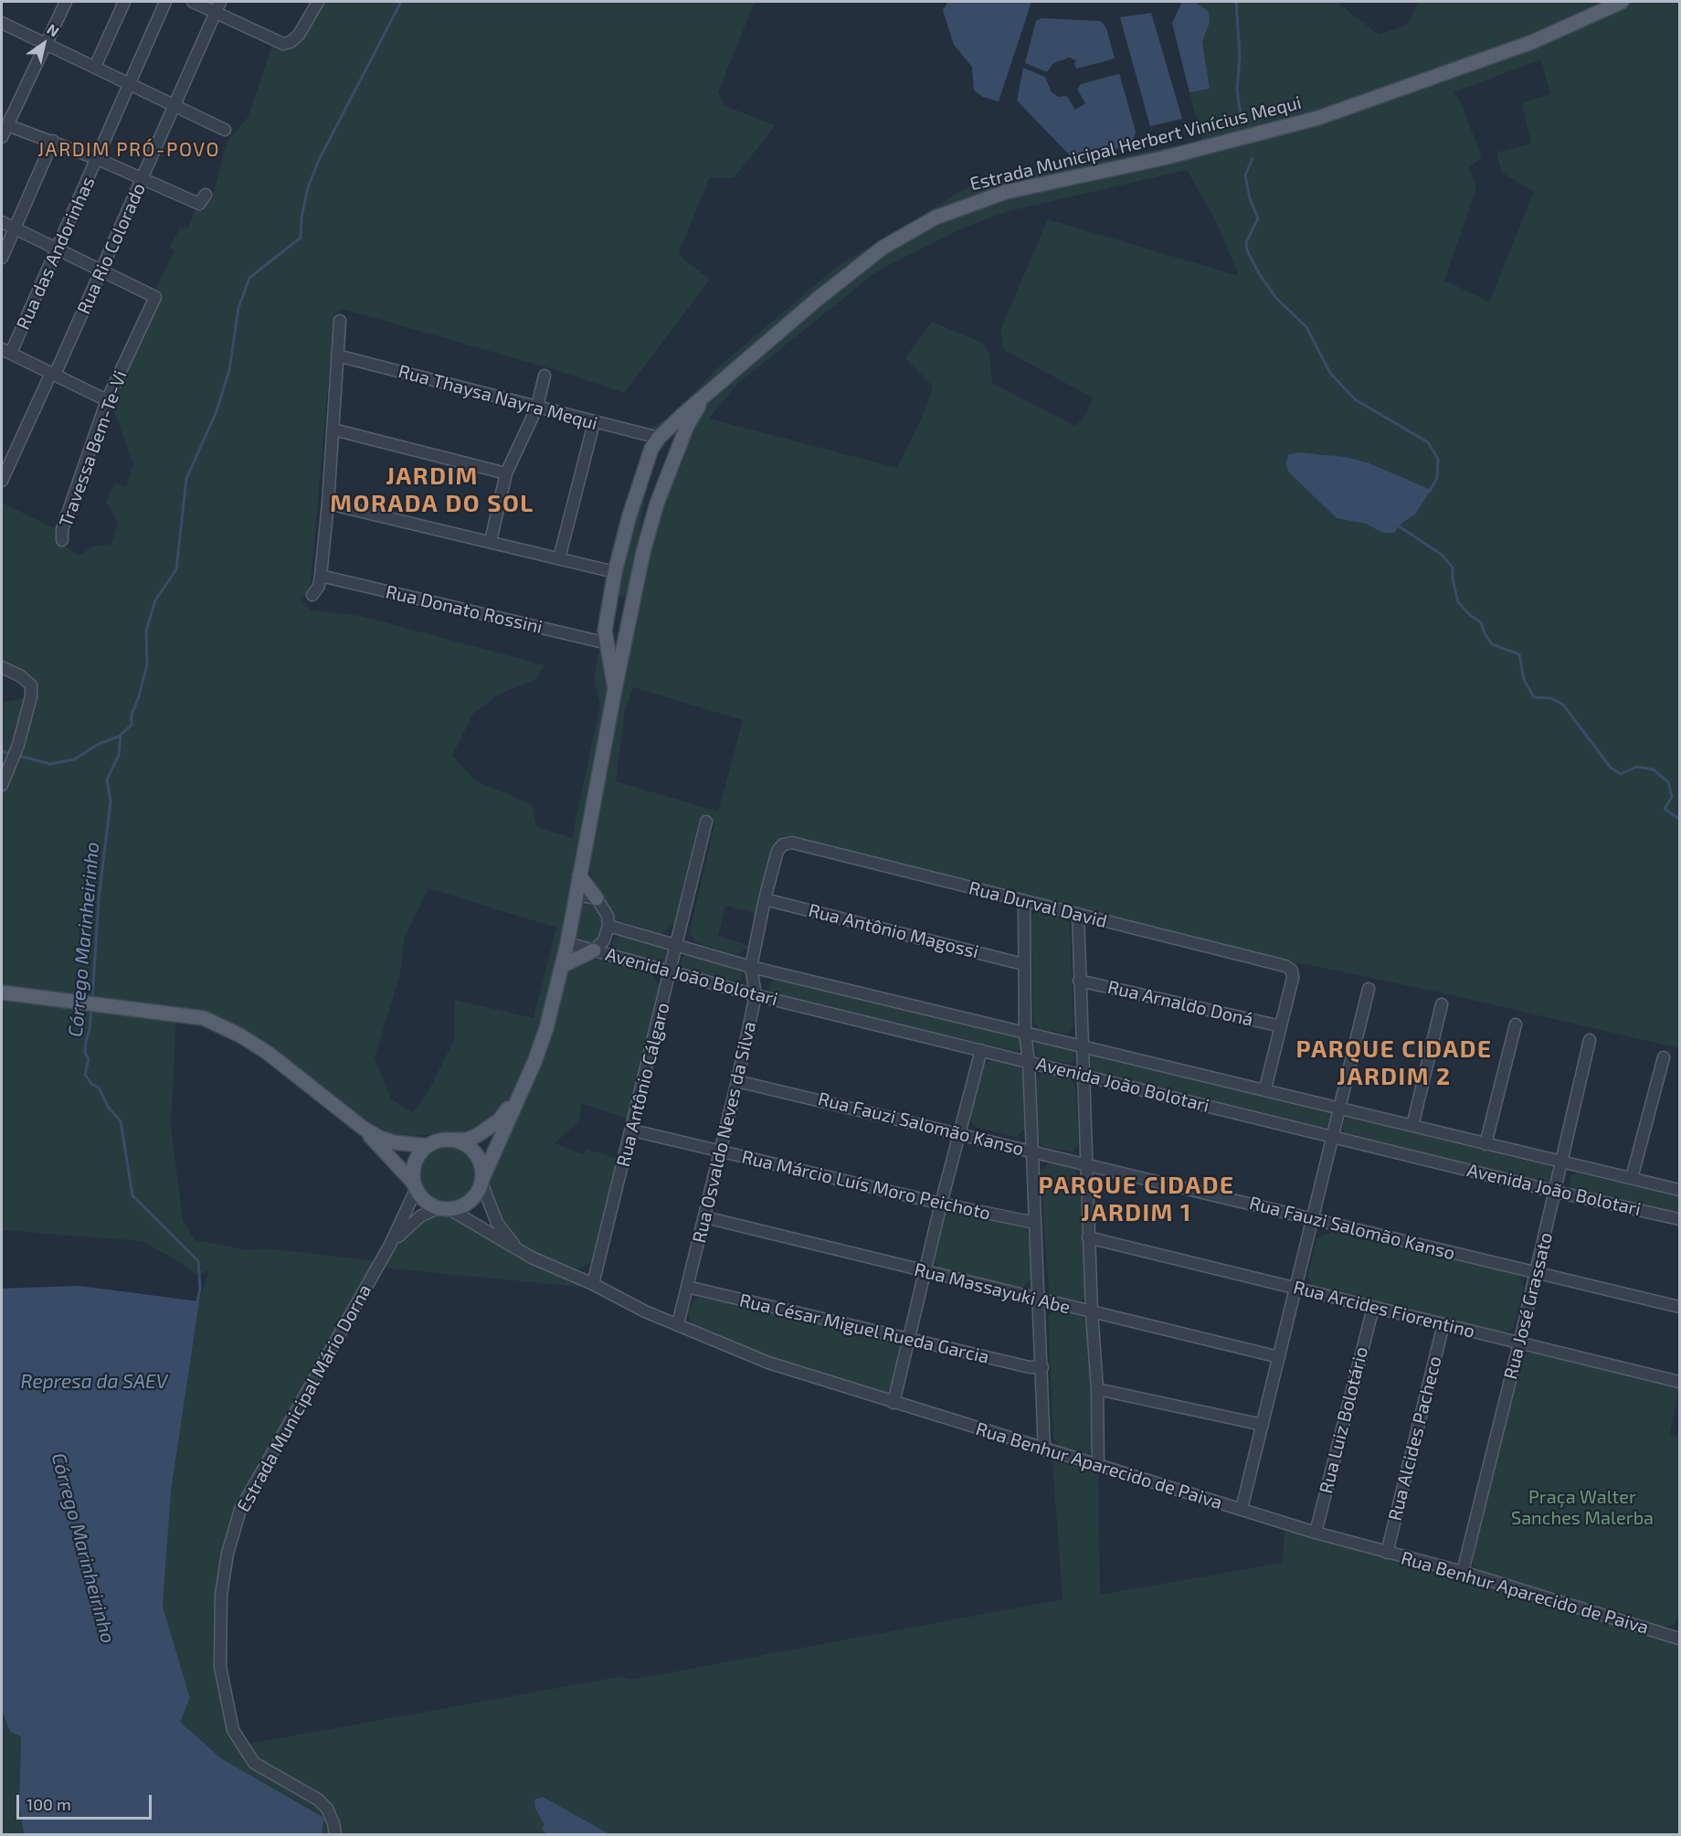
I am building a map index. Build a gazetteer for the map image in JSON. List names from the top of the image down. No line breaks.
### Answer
{"streets":{"main road":["Estrada Municipal Herbert Vinícius Mequi"],"street":["Rua Rio Colorado","Rua das Andorinhas","Rua Thaysa Nayra Mequi","Travessa Bem-Te-Vi","Rua Donato Rossini","Rua Durval David","Rua Antônio Magossi","Avenida João Bolotari","Rua Arnaldo Doná","Rua Antônio Cálgaro","Rua Fauzi Salomão Kanso","Rua Osvaldo Neves da Silva","Rua Márcio Luís Moro Peichoto","Rua Massayuki Abe","Rua José Grassato","Rua Arcides Fiorentino","Rua César Miguel Rueda Garcia","Estrada Municipal Mário Dorna","Rua Luiz Bolotário","Rua Alcides Pacheco","Rua Benhur Aparecido de Paiva"]},"crossings":[["Estrada Municipal Herbert Vinícius Mequi","Rua Thaysa Nayra Mequi"],["Estrada Municipal Herbert Vinícius Mequi","Rua Donato Rossini"],["Estrada Municipal Herbert Vinícius Mequi","Avenida João Bolotari"],["Estrada Municipal Herbert Vinícius Mequi","Rua Benhur Aparecido de Paiva"],["Rua Rio Colorado","Travessa Bem-Te-Vi"],["Rua Durval David","Rua Arnaldo Doná"],["Rua Durval David","Rua Osvaldo Neves da Silva"],["Rua Antônio Magossi","Rua Osvaldo Neves da Silva"],["Avenida João Bolotari","Rua Antônio Cálgaro"],["Avenida João Bolotari","Rua Osvaldo Neves da Silva"],["Avenida João Bolotari","Rua José Grassato"],["Rua Antônio Cálgaro","Rua Márcio Luís Moro Peichoto"],["Rua Antônio Cálgaro","Rua Benhur Aparecido de Paiva"],["Rua Fauzi Salomão Kanso","Rua Osvaldo Neves da Silva"],["Rua Fauzi Salomão Kanso","Rua José Grassato"],["Rua Osvaldo Neves da Silva","Rua Márcio Luís Moro Peichoto"],["Rua Osvaldo Neves da Silva","Rua Massayuki Abe"],["Rua Osvaldo Neves da Silva","Rua César Miguel Rueda Garcia"],["Rua Osvaldo Neves da Silva","Rua Benhur Aparecido de Paiva"],["Rua José Grassato","Rua Arcides Fiorentino"],["Rua José Grassato","Rua Benhur Aparecido de Paiva"],["Rua Arcides Fiorentino","Rua Luiz Bolotário"],["Rua Arcides Fiorentino","Rua Alcides Pacheco"],["Rua Luiz Bolotário","Rua Benhur Aparecido de Paiva"],["Rua Alcides Pacheco","Rua Benhur Aparecido de Paiva"]],"districts":["JARDIM PRÓ-POVO","JARDIM MORADA DO SOL","PARQUE CIDADE JARDIM 2","PARQUE CIDADE JARDIM 1"],"water":["Córrego Marinheirinho","Represa da SAEV"],"parks":["Praça Walter Sanches Malerba"],"scale_bar":"100 m","north":"top right"}
